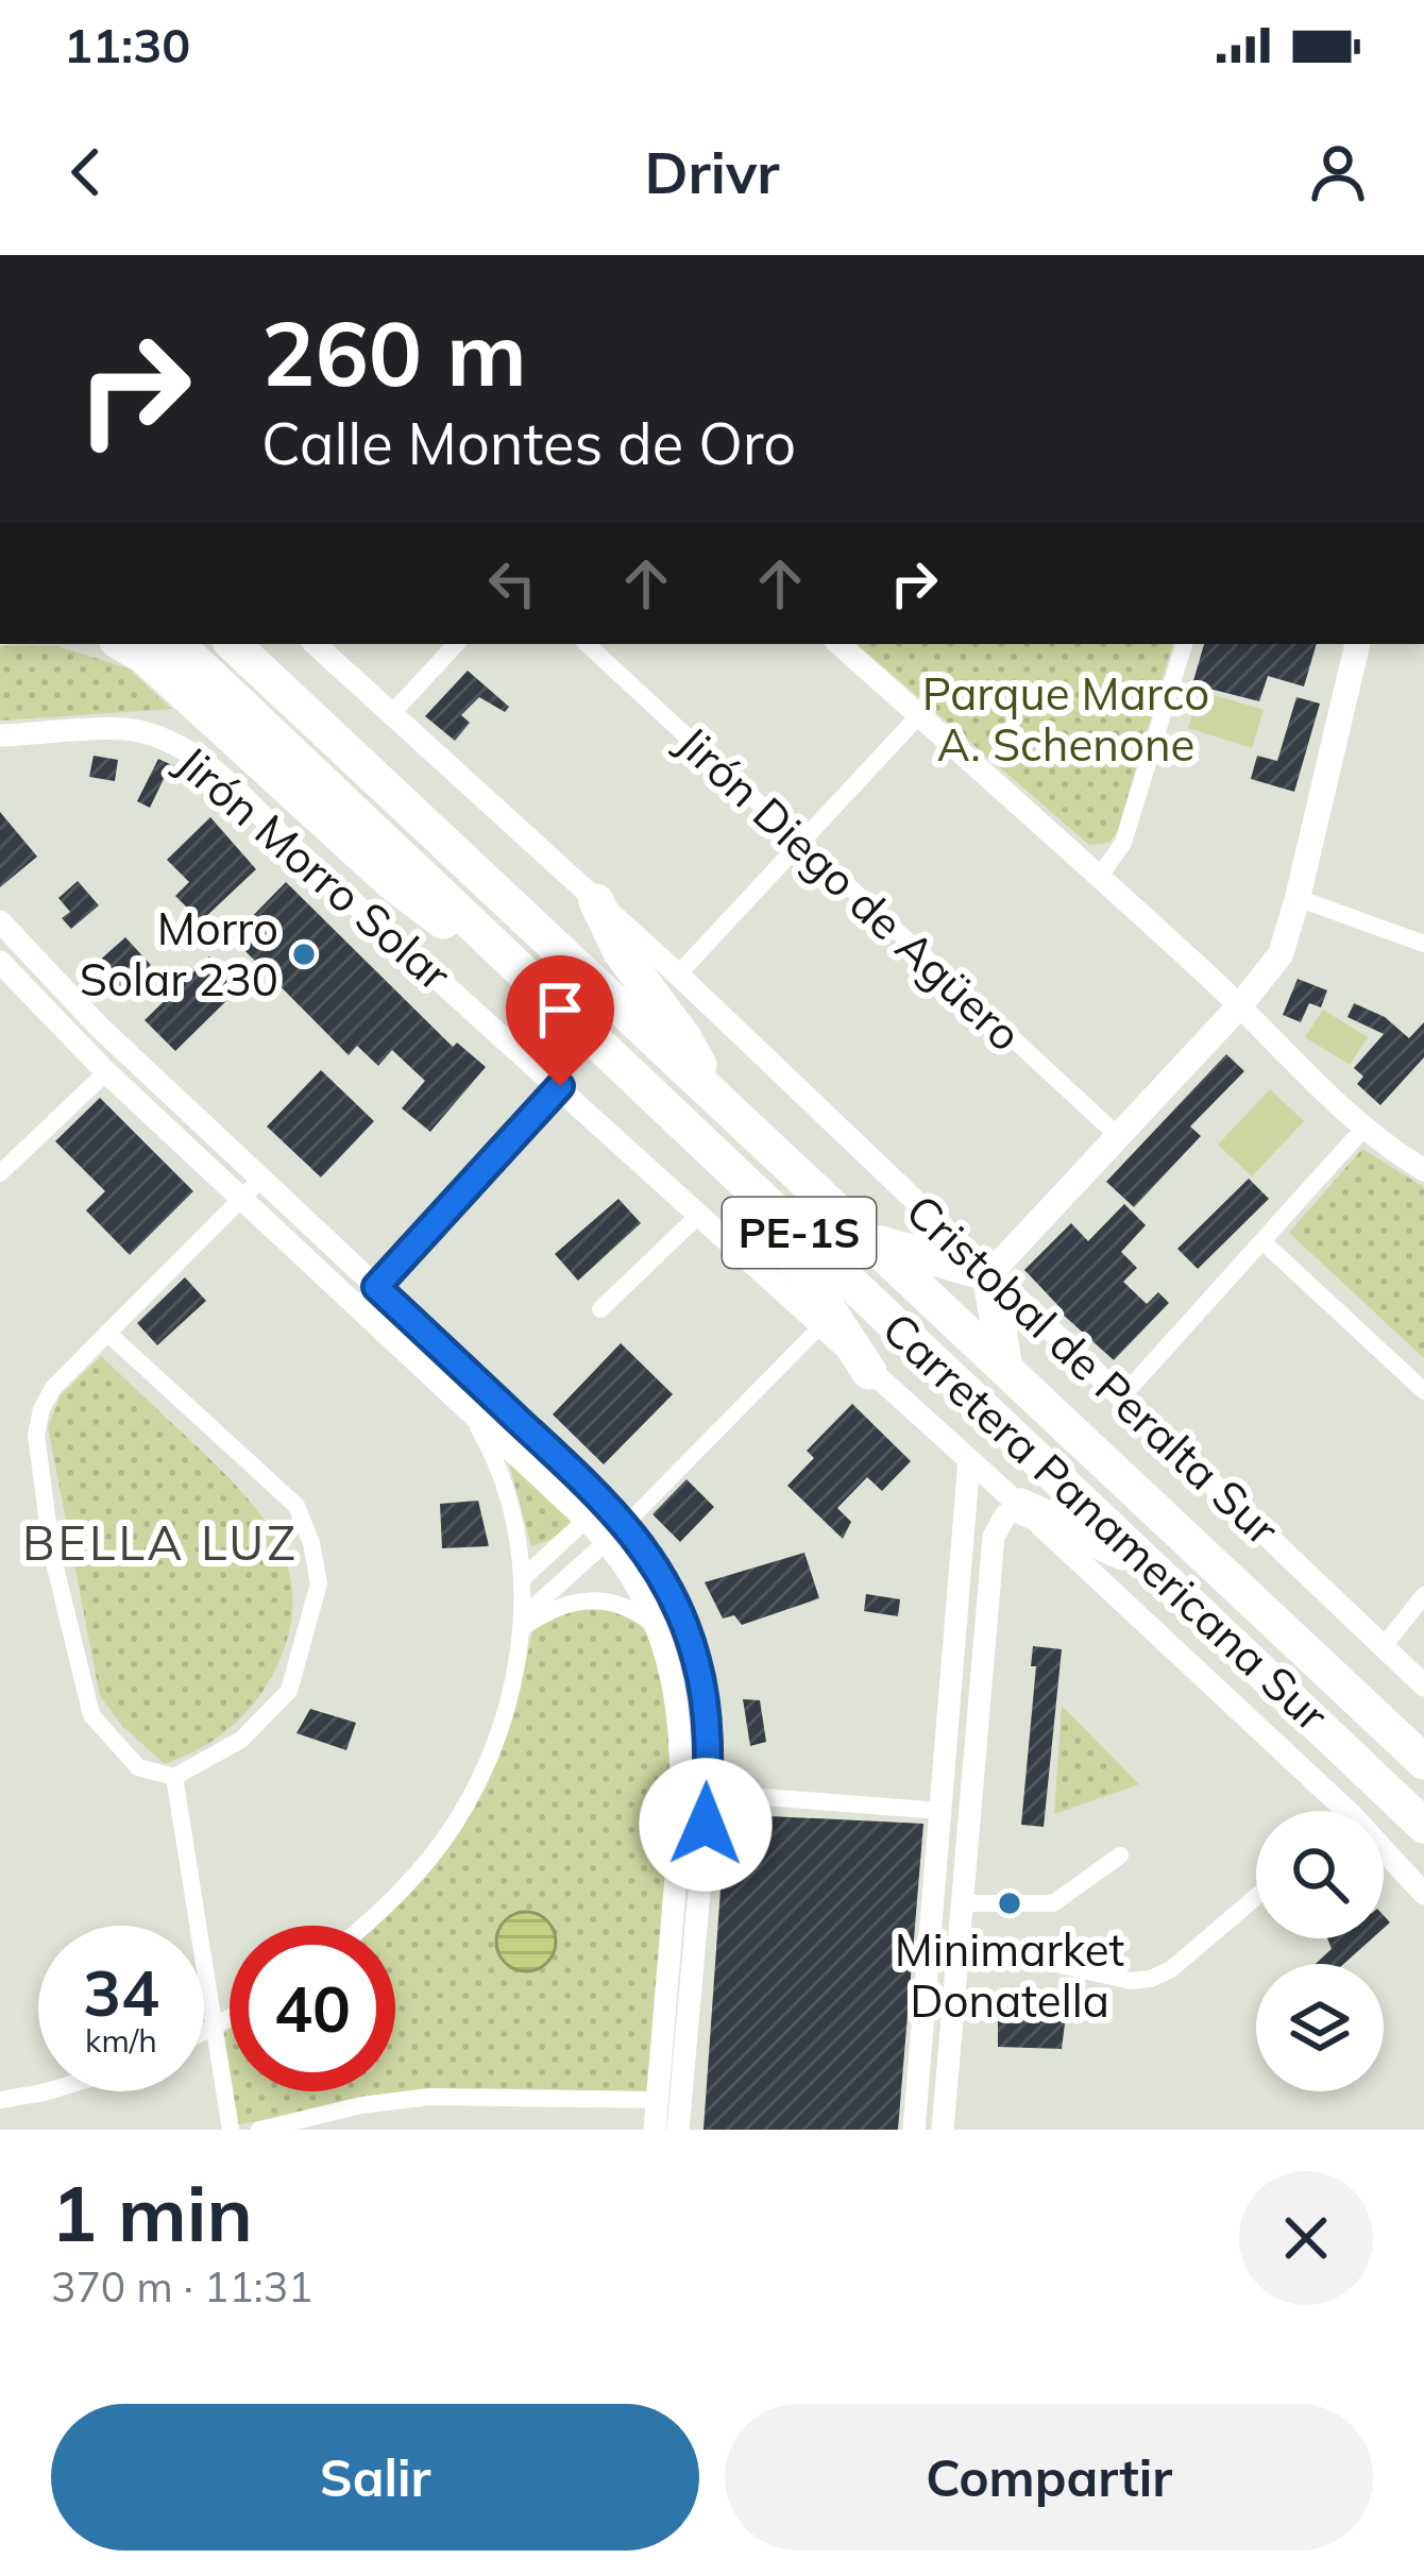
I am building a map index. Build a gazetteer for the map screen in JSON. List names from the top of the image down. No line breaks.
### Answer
{"streets":{"highway":["PE-1S","Carretera Panamericana Sur"],"street":["Jirón Morro Solar","Jirón Diego de Agüero","Cristobal de Peralta Sur"]},"districts":["BELLA LUZ"],"parks":["Parque Marco A. Schenone"],"places":["Morro Solar 230","Minimarket Donatella"],"page":{"status":"11:30","header":"Drivr","turn":["260 m","Calle Montes de Oro"],"speed":"34 km/h","limit":"40","heading":["1 min","370 m · 11:31"],"buttons":["Salir","Compartir"]}}
